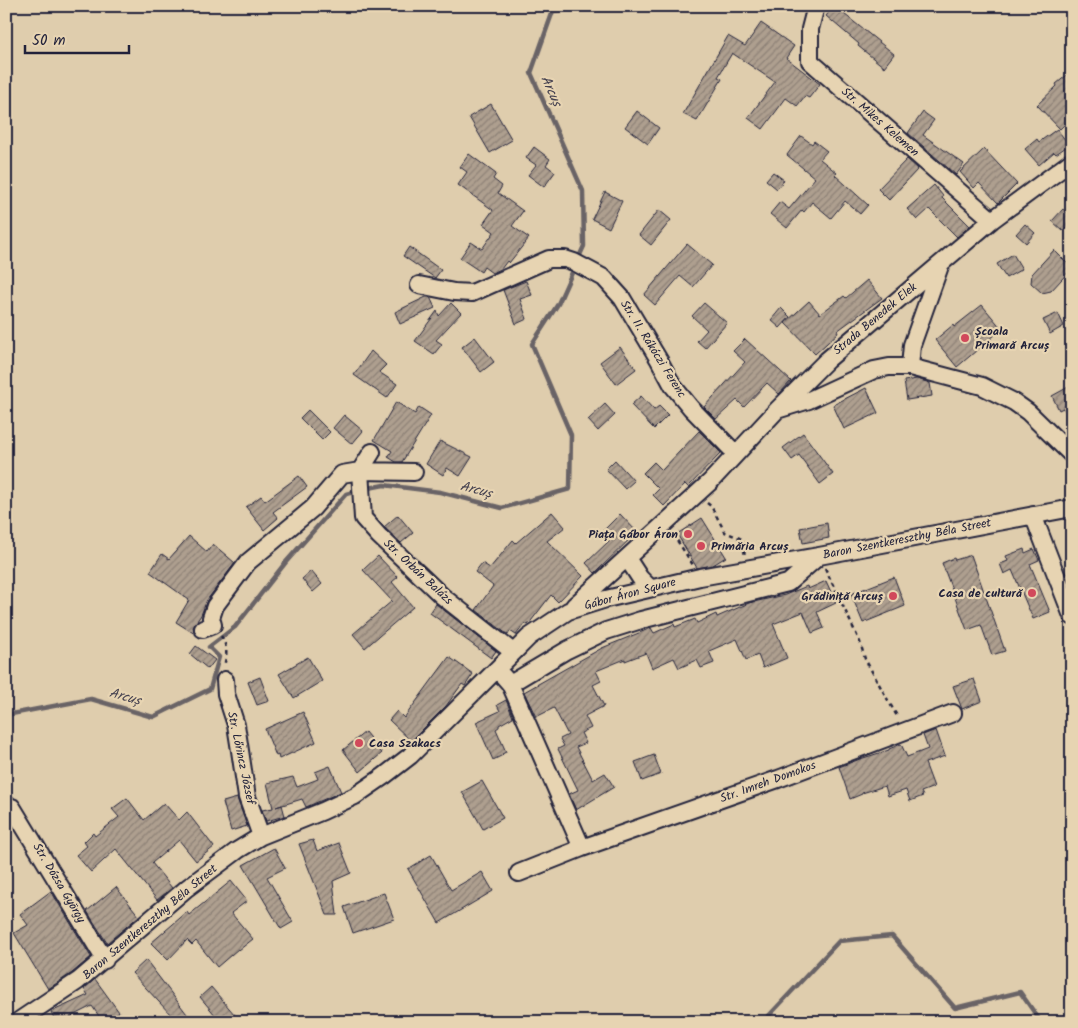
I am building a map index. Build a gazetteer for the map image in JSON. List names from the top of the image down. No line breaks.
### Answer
{"streets":{"street":["Str. Mikes Kelemen","Strada Benedek Elek","Str. II. Rákóczi Ferenc","Baron Szentkereszthy Béla Street","Str. Orbán Balázs","Gábor Áron Square","Str. Lőrincz József","Str. Imreh Domokos","Str. Dózsa György"]},"crossings":[["Str. Mikes Kelemen","Strada Benedek Elek"],["Strada Benedek Elek","Str. II. Rákóczi Ferenc"],["Strada Benedek Elek","Gábor Áron Square"],["Baron Szentkereszthy Béla Street","Str. Orbán Balázs"],["Baron Szentkereszthy Béla Street","Gábor Áron Square"],["Baron Szentkereszthy Béla Street","Str. Lőrincz József"],["Baron Szentkereszthy Béla Street","Str. Dózsa György"]],"water":["Arcuș"],"places":["Școala Primară Arcuș","Piața Gábor Áron","Primăria Arcuș","Casa de cultură","Grădiniță Arcuș","Casa Szakacs"],"scale_bar":"50 m"}
